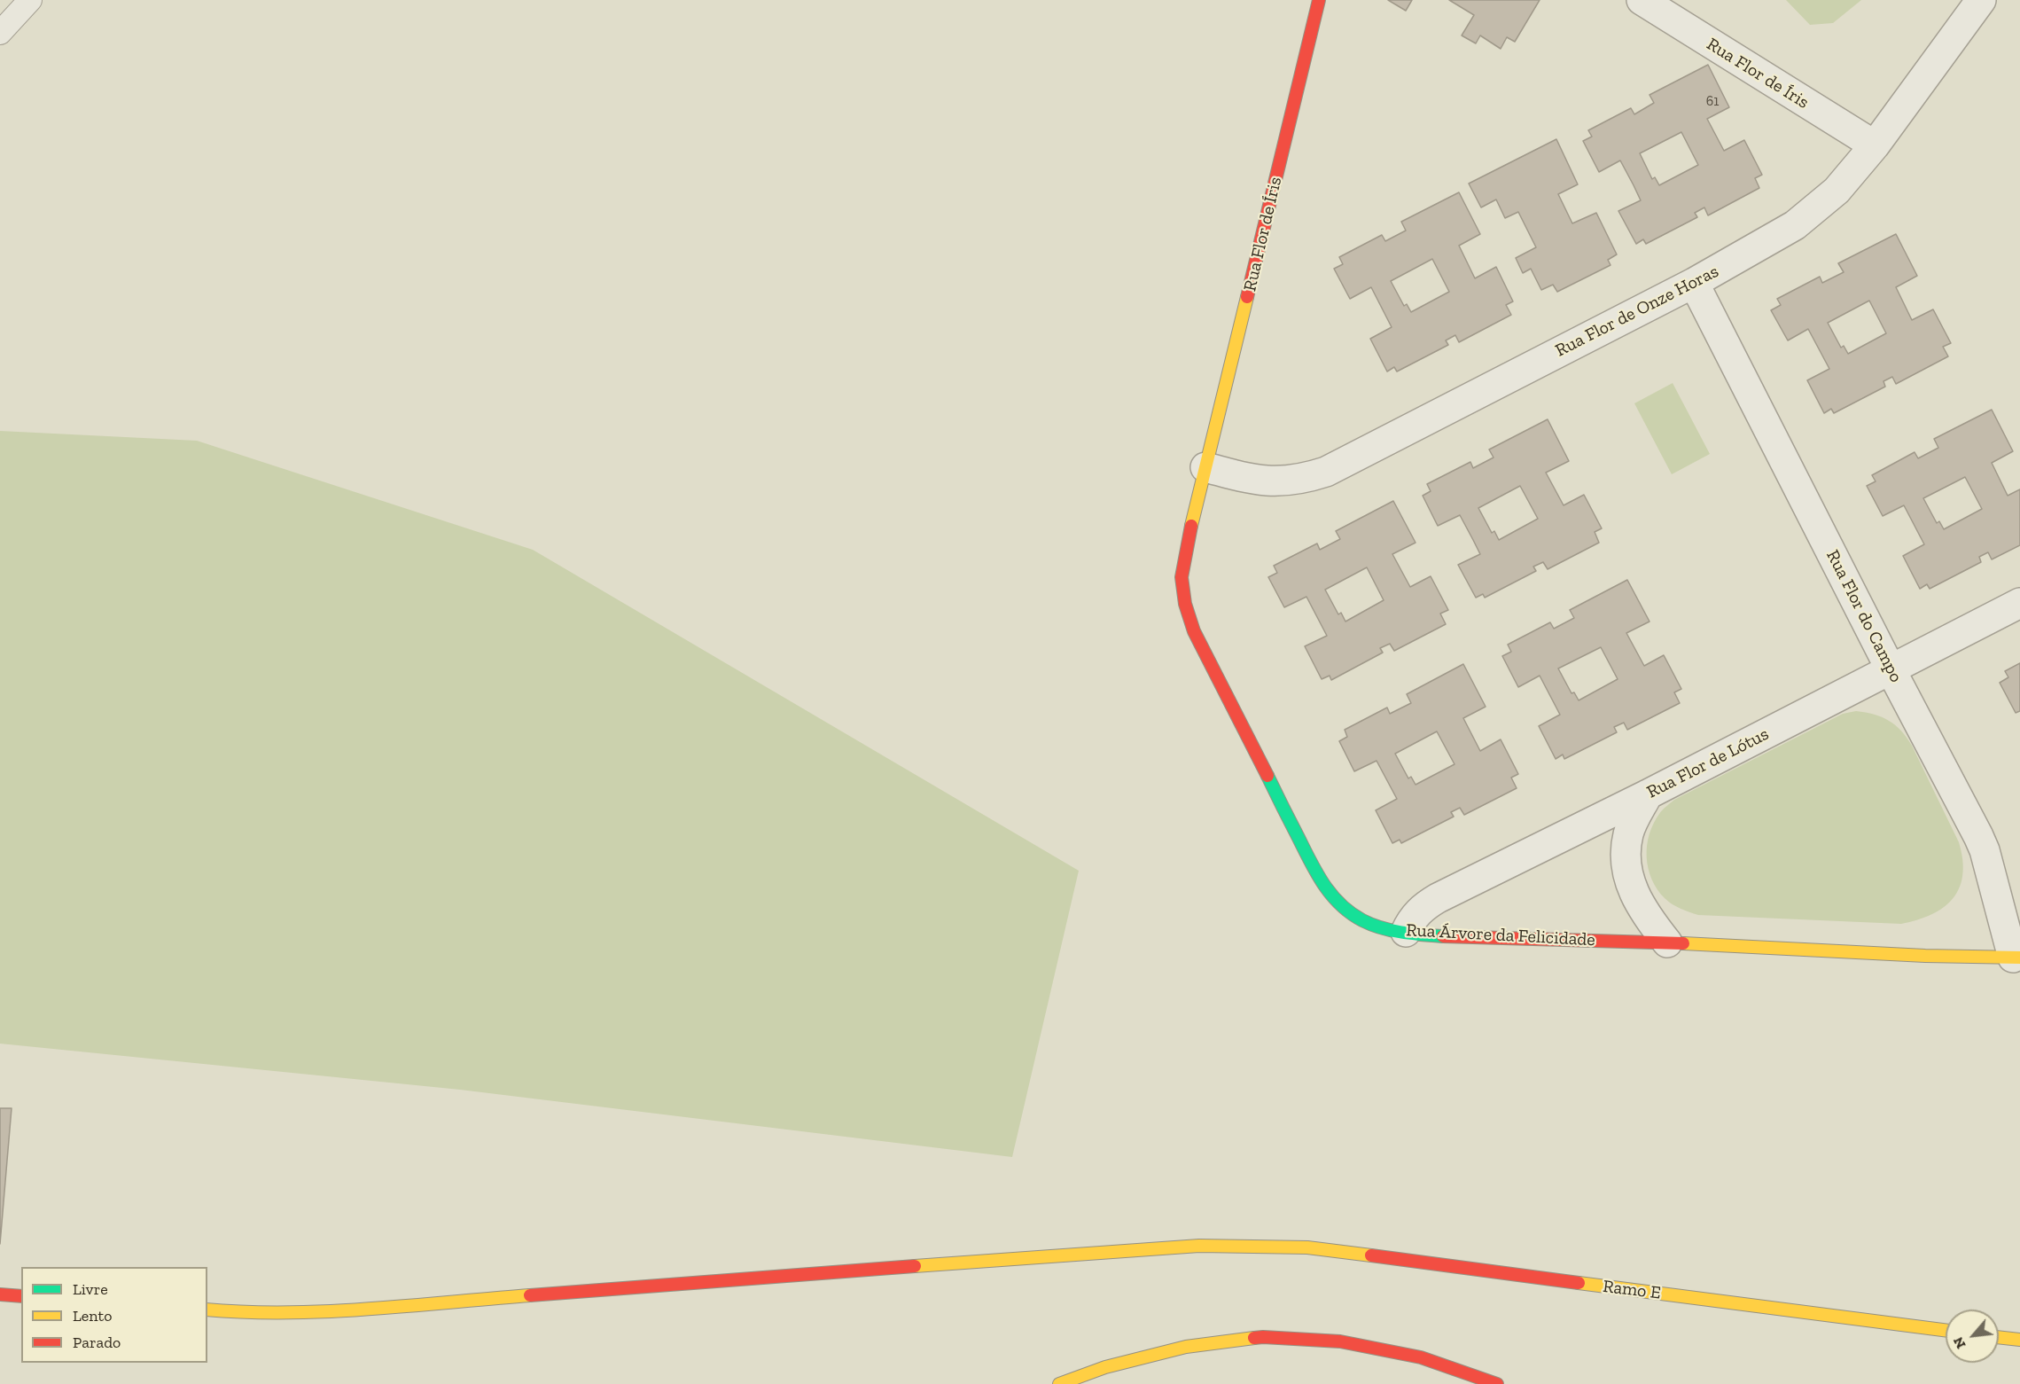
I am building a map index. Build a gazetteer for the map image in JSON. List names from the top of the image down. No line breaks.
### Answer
{"streets":{"main road":["Rua Flor de Íris","Rua Árvore da Felicidade","Ramo E"],"street":["Rua Flor de Onze Horas","Rua Flor do Campo","Rua Flor de Lótus"]},"crossings":[["Rua Flor de Íris","Rua Flor de Onze Horas"],["Rua Flor de Íris","Rua Árvore da Felicidade"],["Rua Flor de Onze Horas","Rua Flor do Campo"],["Rua Flor de Onze Horas","Rua Árvore da Felicidade"],["Rua Flor do Campo","Rua Flor de Lótus"],["Rua Flor do Campo","Rua Árvore da Felicidade"],["Rua Flor de Lótus","Rua Árvore da Felicidade"]],"house_numbers":["61"],"legend":["Livre","Lento","Parado"],"north":"bottom left"}
